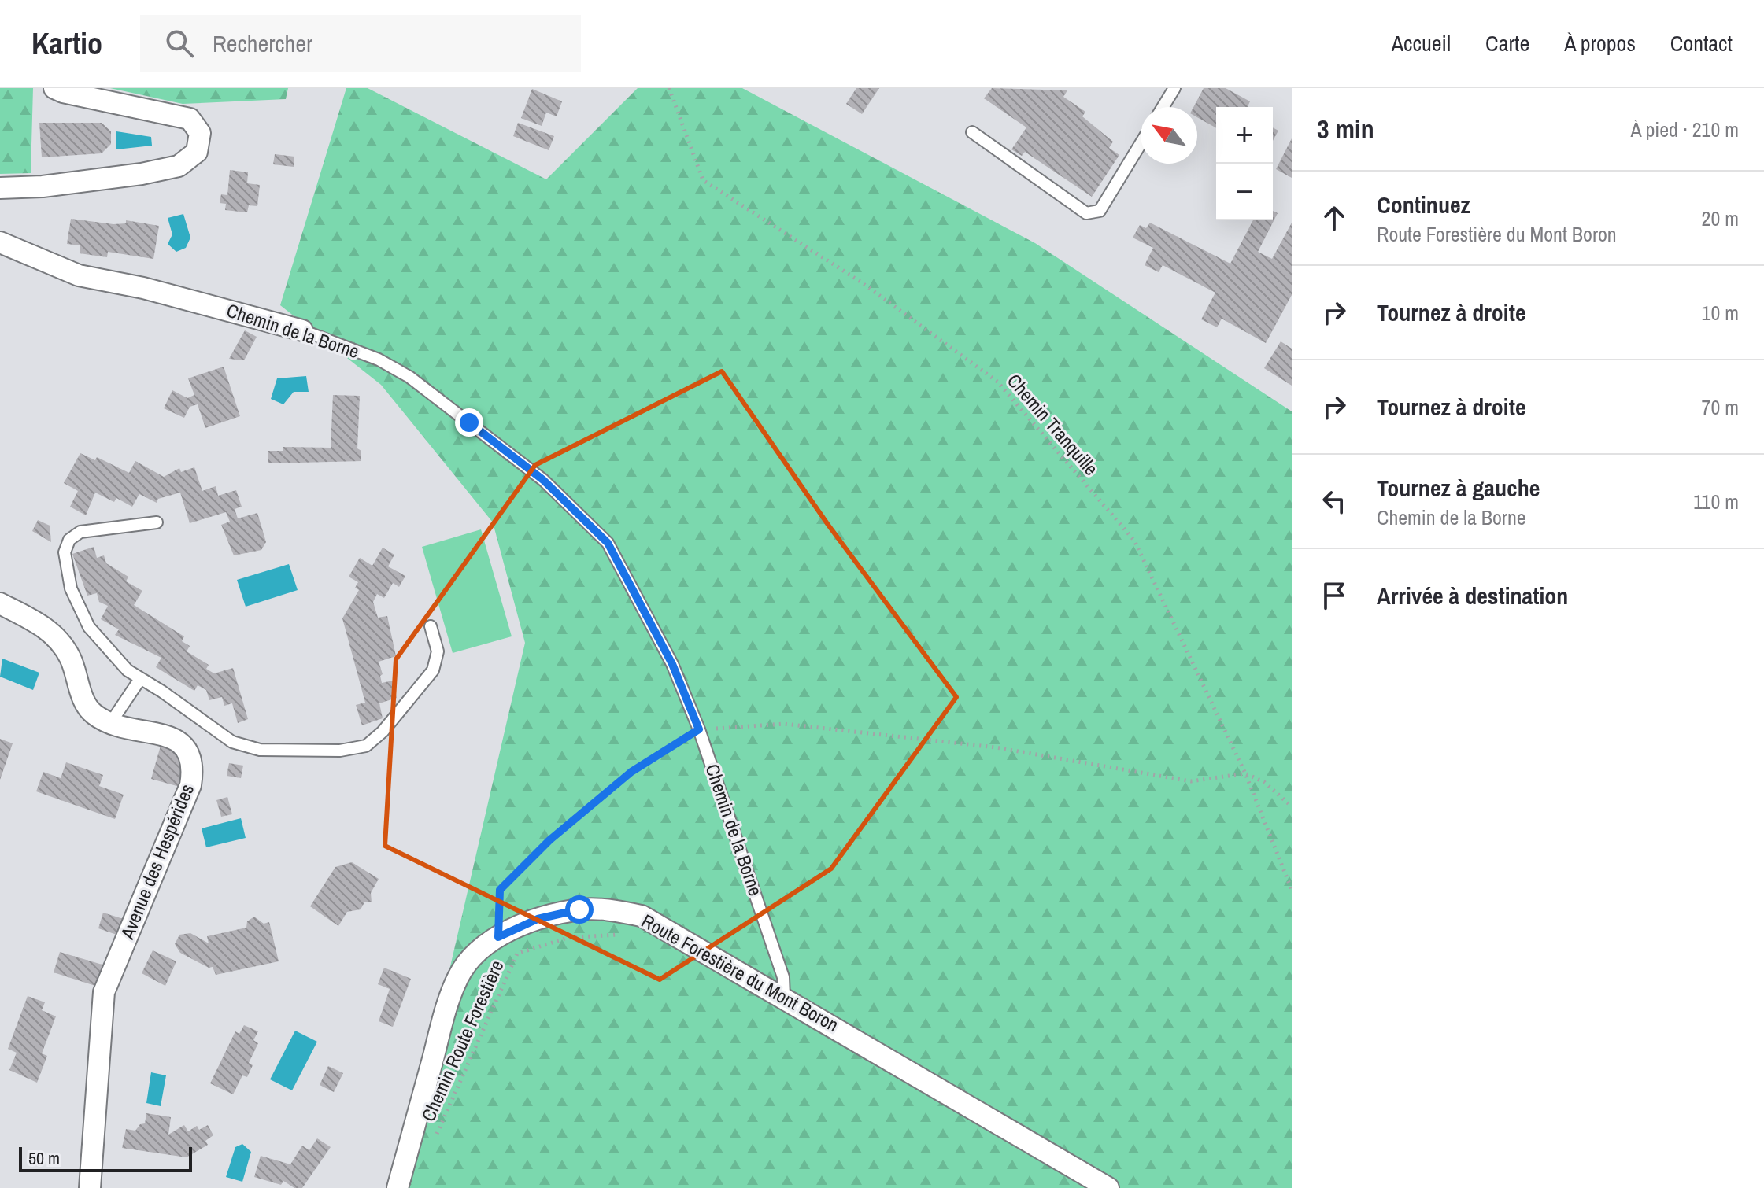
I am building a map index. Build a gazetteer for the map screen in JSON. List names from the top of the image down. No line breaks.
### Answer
{"streets":{"street":["Chemin de la Borne","Avenue des Hespérides","Route Forestière du Mont Boron"],"path":["Chemin Tranquille","Chemin Route Forestière"]},"crossings":[["Chemin de la Borne","Route Forestière du Mont Boron"]],"scale_bar":"50 m","north":"top left","page":{"header":"Kartio","search":"Rechercher","nav":["Accueil","Carte","À propos","Contact"],"heading":["3 min","À pied · 210 m"],"map_buttons":["+","−"],"list":[["Continuez","Route Forestière du Mont Boron","20 m"],["Tournez à droite","10 m"],["Tournez à droite","70 m"],["Tournez à gauche","Chemin de la Borne","110 m"],"Arrivée à destination"],"scale":"50 m"}}
